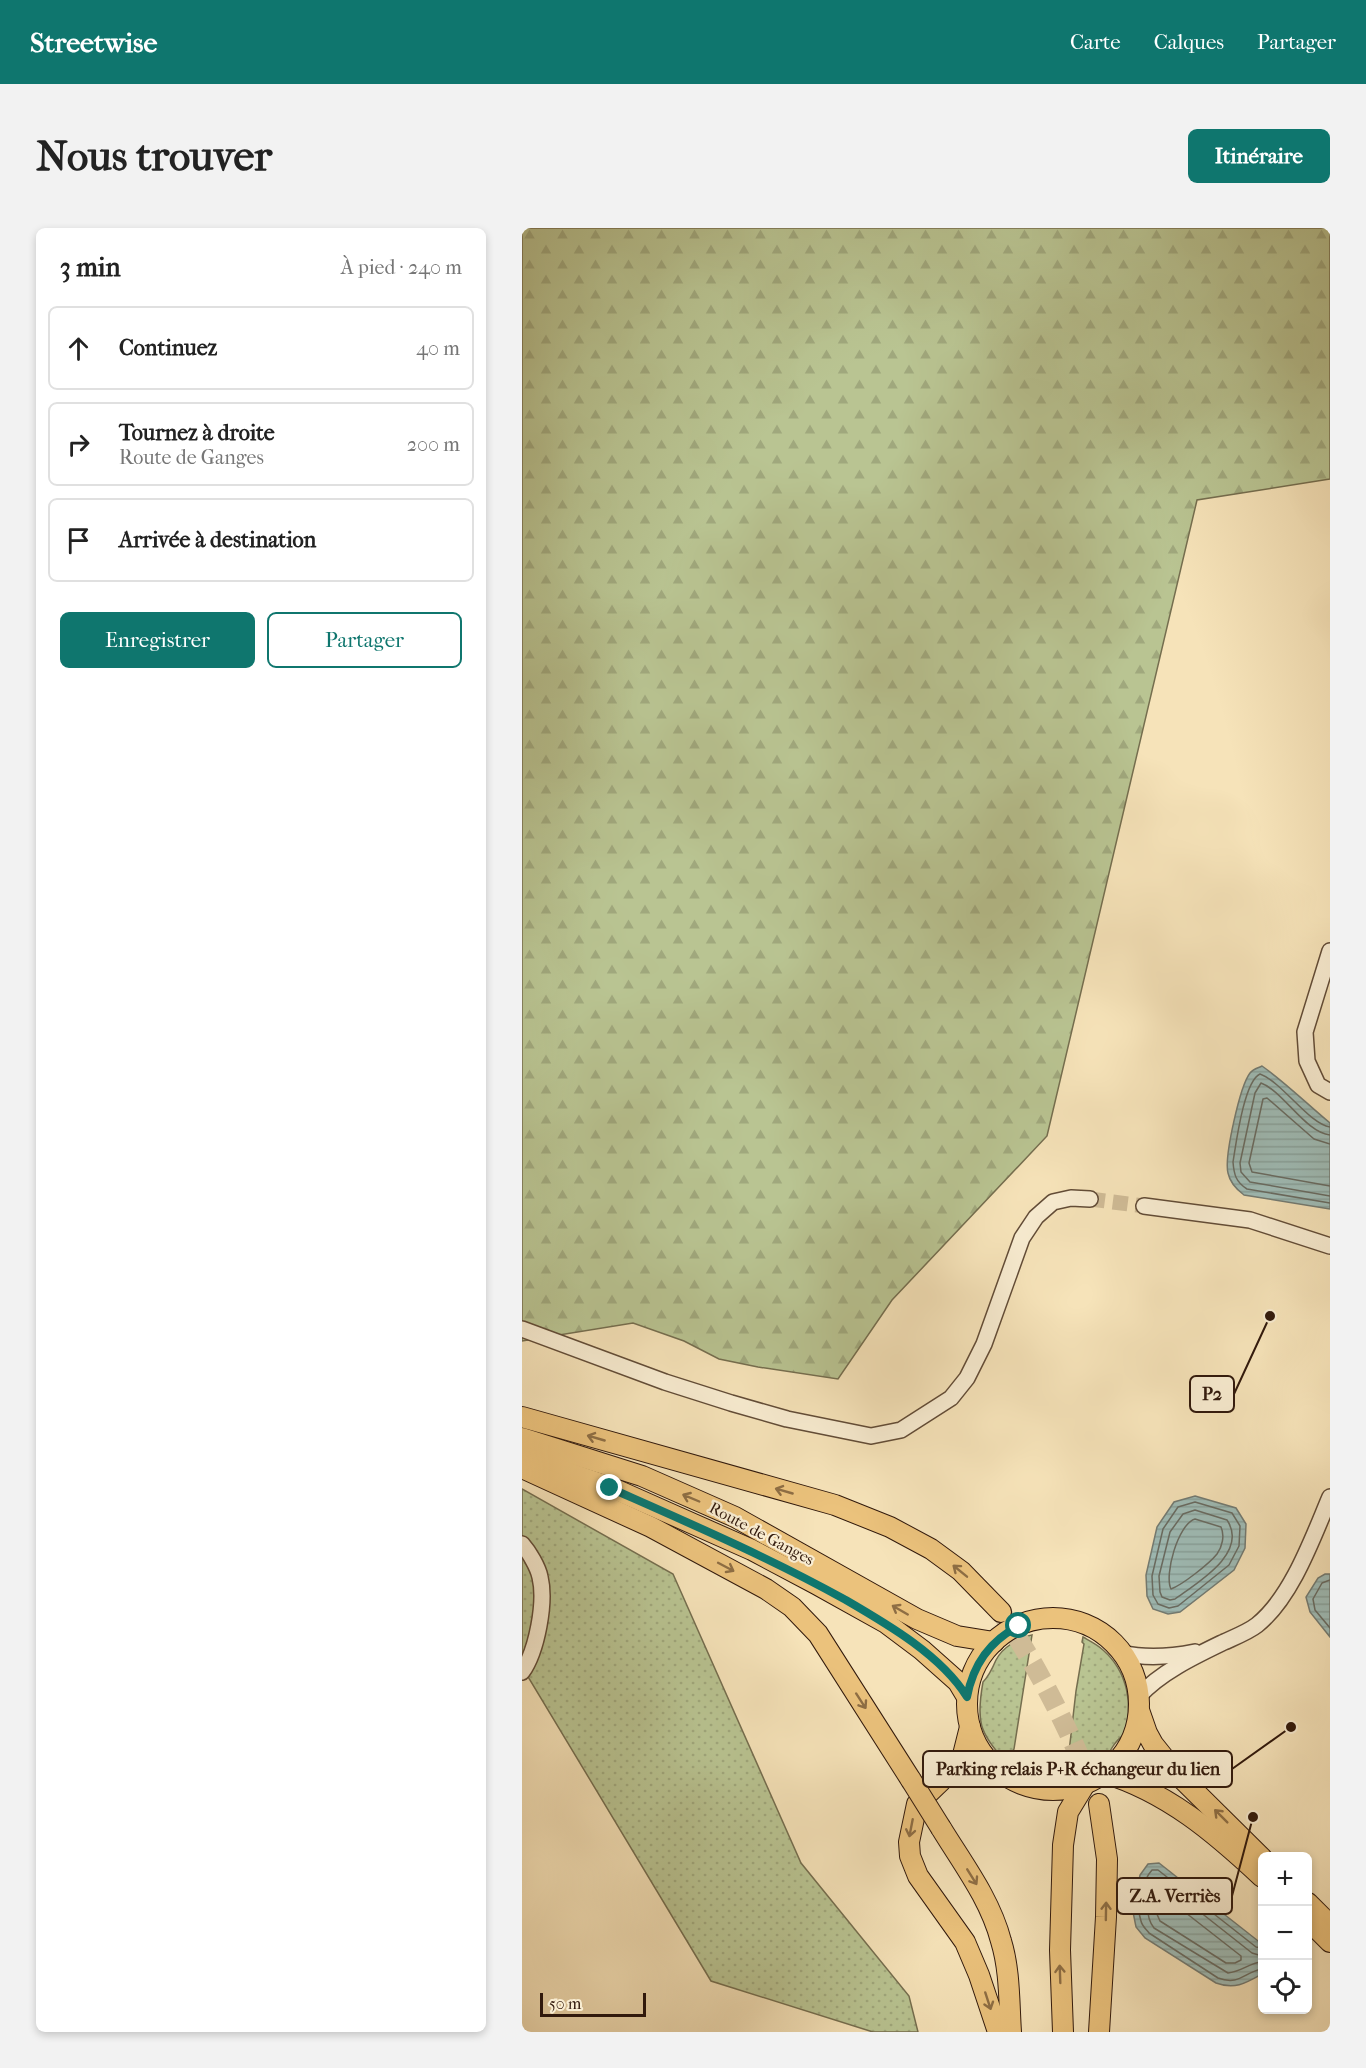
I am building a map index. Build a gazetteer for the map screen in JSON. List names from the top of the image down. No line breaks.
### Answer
{"streets":{"main road":["Route de Ganges"]},"places":["P2","Parking relais P+R échangeur du lien","Z.A. Verriès"],"scale_bar":"50 m","page":{"header":"Streetwise","nav":["Carte","Calques","Partager"],"buttons":["Itinéraire",["Enregistrer","Partager"]],"title":"Nous trouver","heading":["3 min","À pied · 240 m"],"list":[["Continuez","40 m"],["Tournez à droite","Route de Ganges","200 m"],"Arrivée à destination"],"map_buttons":["+","−"],"scale":"50 m"}}
